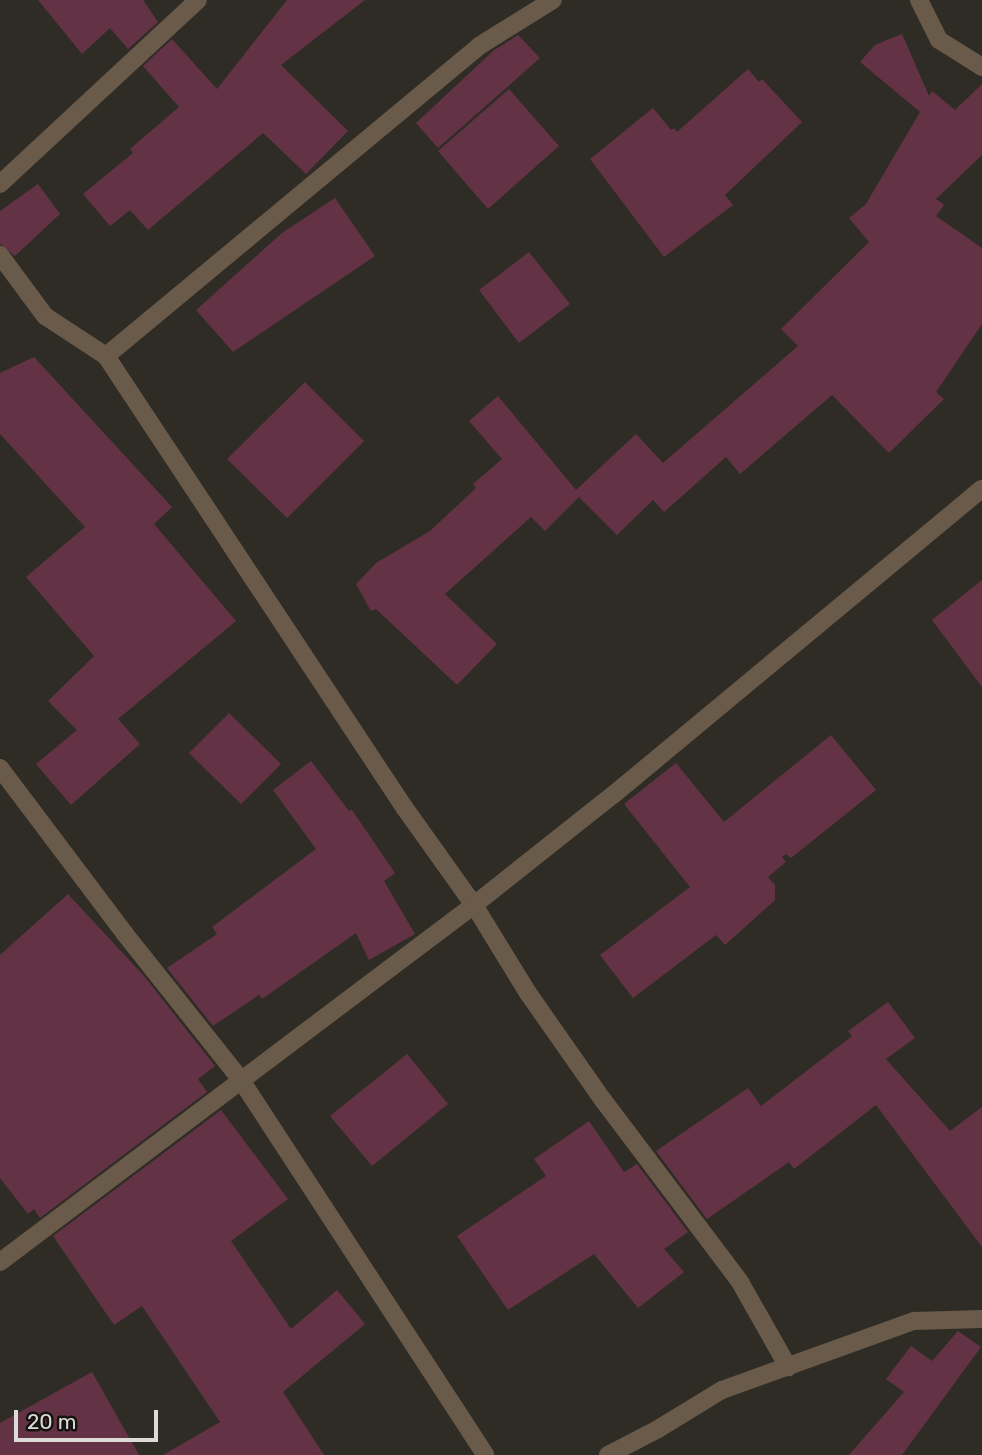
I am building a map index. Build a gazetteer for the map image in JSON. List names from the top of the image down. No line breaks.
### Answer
{"scale_bar":"20 m"}
